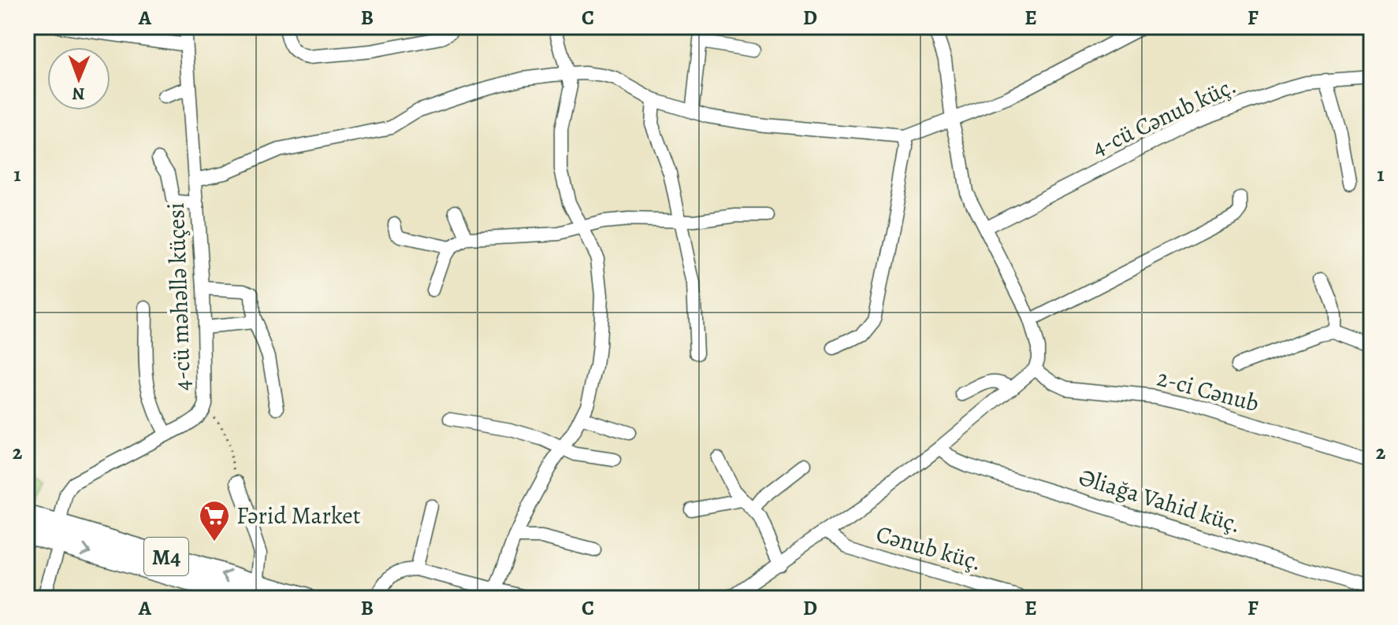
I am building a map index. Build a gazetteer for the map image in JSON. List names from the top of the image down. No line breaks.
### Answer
{"streets":{"highway":["M4"],"street":["4-cü Cənub küç.","4-cü məhəllə küçesi","2-ci Cənub","Əliağa Vahid küç.","Cənub küç."]},"crossings":[["4-cü məhəllə küçesi","M4"]],"places":{"supermarket":["Fərid Market"]},"north":"bottom","grid":{"columns":["A","B","C","D","E","F"],"rows":["1","2"]}}
